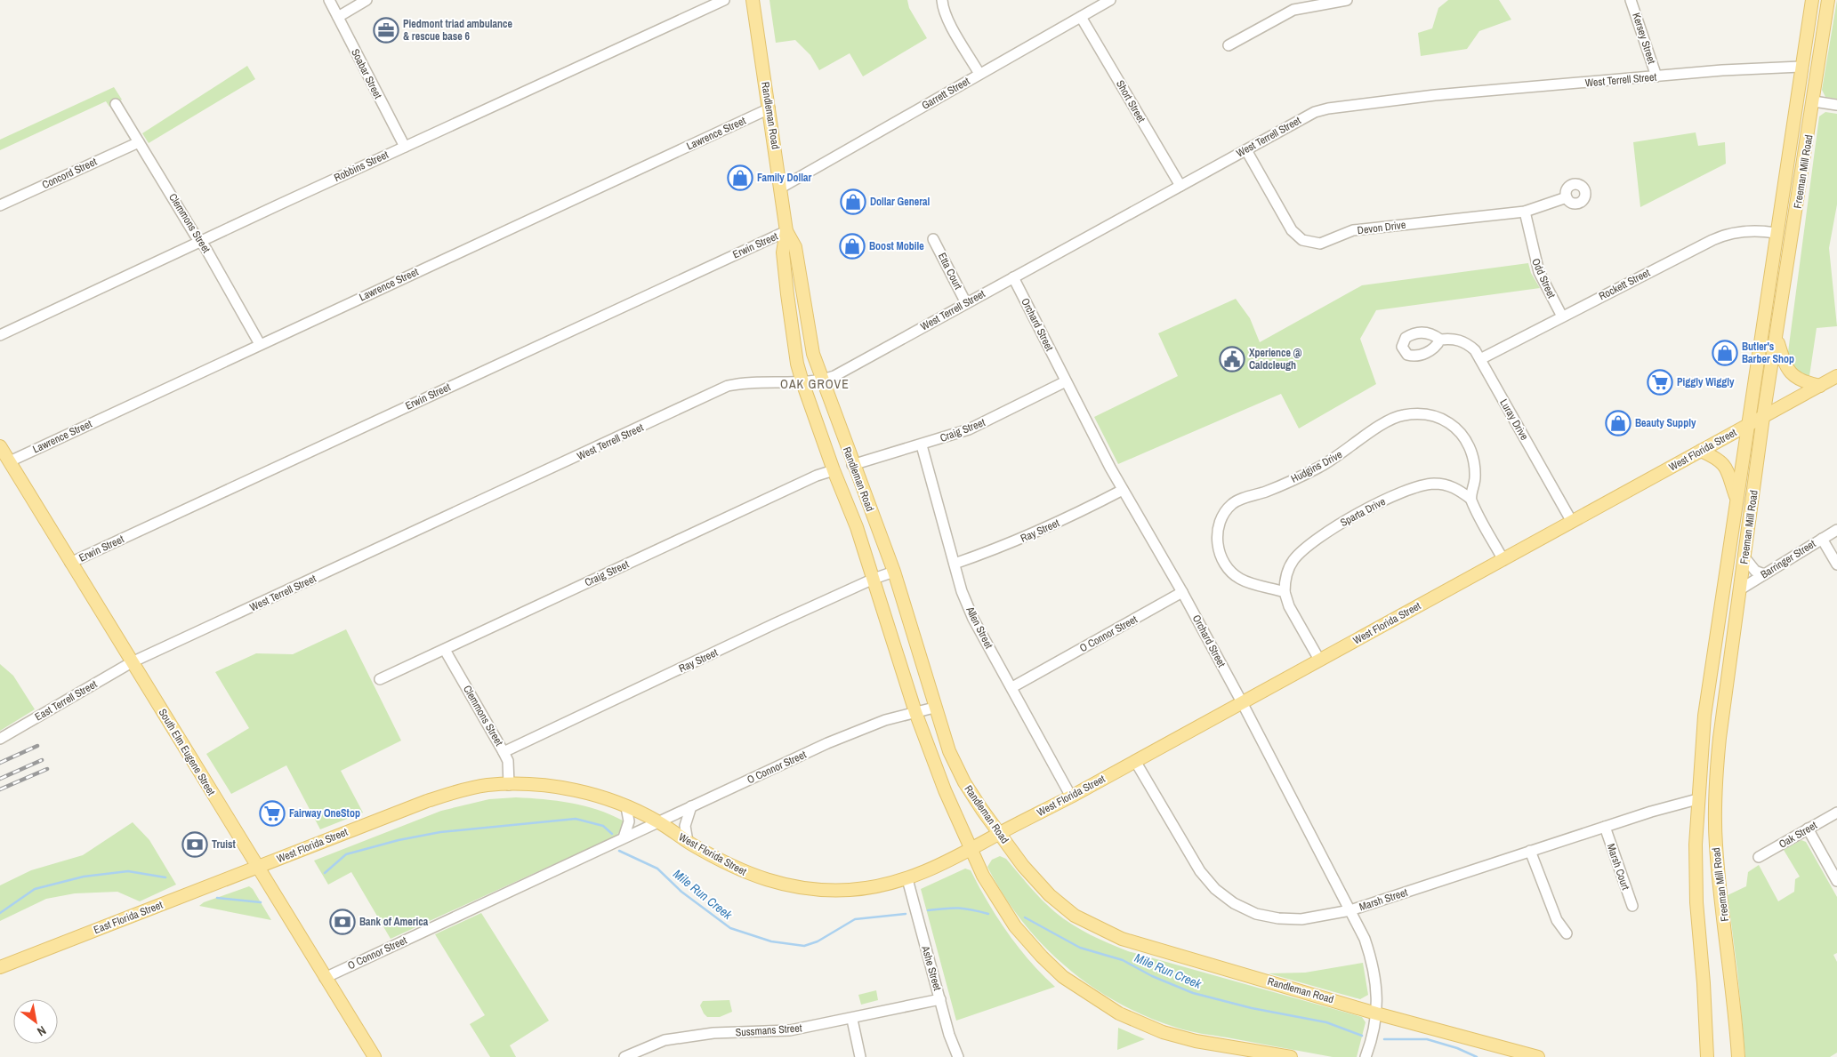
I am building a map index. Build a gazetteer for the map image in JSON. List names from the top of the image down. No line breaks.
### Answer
{"streets":{"main road":["Randleman Road","Freeman Mill Road","West Florida Street","South Elm Eugene Street","East Florida Street"],"street":["Kersey Street","Soabar Street","West Terrell Street","Garrett Street","Short Street","Lawrence Street","Robbins Street","Concord Street","Clemmons Street","Devon Drive","Erwin Street","Etta Court","Odd Street","Rockett Street","Orchard Street","Luray Drive","Craig Street","Hudgins Drive","Sparta Drive","Ray Street","Barringer Street","Allen Street","O Connor Street","East Terrell Street","Oak Street","Marsh Court","Marsh Street","Ashe Street","Sussmans Street"]},"crossings":[["Kersey Street","West Terrell Street"],["Soabar Street","Robbins Street"],["West Terrell Street","Short Street"],["West Terrell Street","Randleman Road"],["West Terrell Street","Freeman Mill Road"],["West Terrell Street","Devon Drive"],["West Terrell Street","Etta Court"],["West Terrell Street","Orchard Street"],["West Terrell Street","East Terrell Street"],["West Terrell Street","South Elm Eugene Street"],["Garrett Street","Short Street"],["Garrett Street","Randleman Road"],["Randleman Road","Lawrence Street"],["Randleman Road","Erwin Street"],["Randleman Road","Orchard Street"],["Randleman Road","Craig Street"],["Randleman Road","West Florida Street"],["Randleman Road","Ray Street"],["Randleman Road","O Connor Street"],["Lawrence Street","Clemmons Street"],["Lawrence Street","South Elm Eugene Street"],["Robbins Street","Clemmons Street"],["Freeman Mill Road","Rockett Street"],["Freeman Mill Road","West Florida Street"],["Freeman Mill Road","Barringer Street"],["Freeman Mill Road","Marsh Street"],["Concord Street","Clemmons Street"],["Clemmons Street","Craig Street"],["Clemmons Street","West Florida Street"],["Clemmons Street","Ray Street"],["Devon Drive","Odd Street"],["Erwin Street","South Elm Eugene Street"],["Odd Street","Rockett Street"],["Rockett Street","Luray Drive"],["Orchard Street","Craig Street"],["Orchard Street","West Florida Street"],["Orchard Street","Ray Street"],["Orchard Street","O Connor Street"],["Orchard Street","Marsh Street"],["Luray Drive","West Florida Street"],["Craig Street","Allen Street"],["West Florida Street","Allen Street"],["West Florida Street","O Connor Street"],["West Florida Street","South Elm Eugene Street"],["West Florida Street","Marsh Street"],["West Florida Street","East Florida Street"],["West Florida Street","Ashe Street"],["Hudgins Drive","Sparta Drive"],["Ray Street","Allen Street"],["Allen Street","O Connor Street"],["O Connor Street","South Elm Eugene Street"],["East Terrell Street","South Elm Eugene Street"],["South Elm Eugene Street","East Florida Street"],["Marsh Court","Marsh Street"],["Ashe Street","Sussmans Street"]],"districts":["OAK GROVE"],"water":["Mile Run Creek"],"places":{"office":["Piedmont triad ambulance & rescue base 6"],"shop":["Family Dollar","Dollar General","Boost Mobile","Butler's Barber Shop","Beauty Supply"],"public building":["Xperience @ Caldcleugh"],"supermarket":["Piggly Wiggly","Fairway OneStop"],"bank":["Truist","Bank of America"]},"north":"bottom right"}
